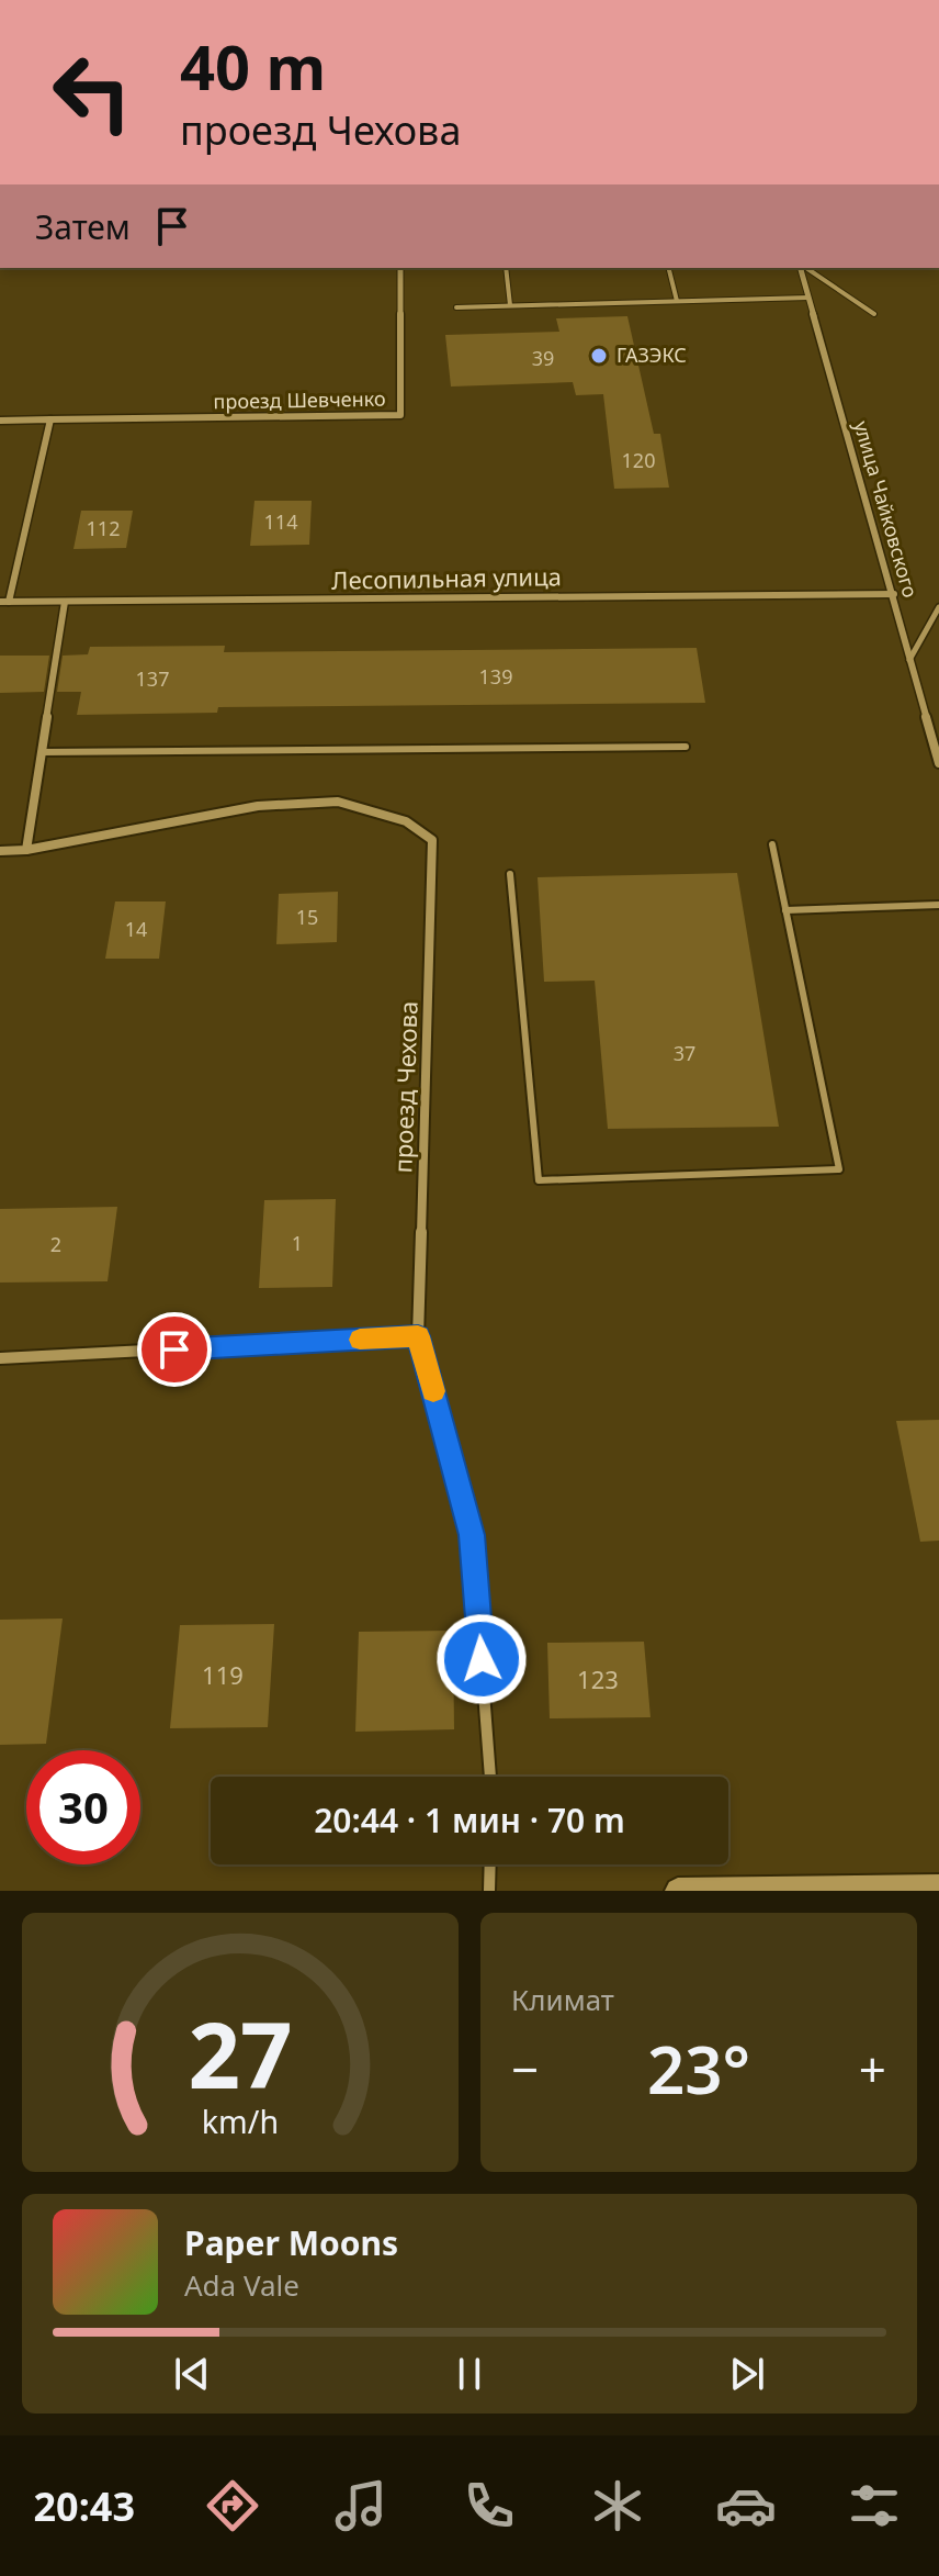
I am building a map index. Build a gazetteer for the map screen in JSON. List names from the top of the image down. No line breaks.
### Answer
{"streets":{"street":["проезд Шевченко","улица Чайковского","Лесопильная улица","проезд Чехова"]},"crossings":[["улица Чайковского","Лесопильная улица"]],"places":["ГАЗЭКС"],"house_numbers":["39","120","114","112","139","137","15","14","37","1","2","119","123"],"page":{"turn":["40 m","проезд Чехова"],"then":"Затем","limit":"30","trip":"20:44 · 1 мин · 70 m","tile":"Климат","heat":["−","23°","+"],"song":["Paper Moons","Ada Vale"],"tabs":"20:43","gauge":["27","km/h"]}}
